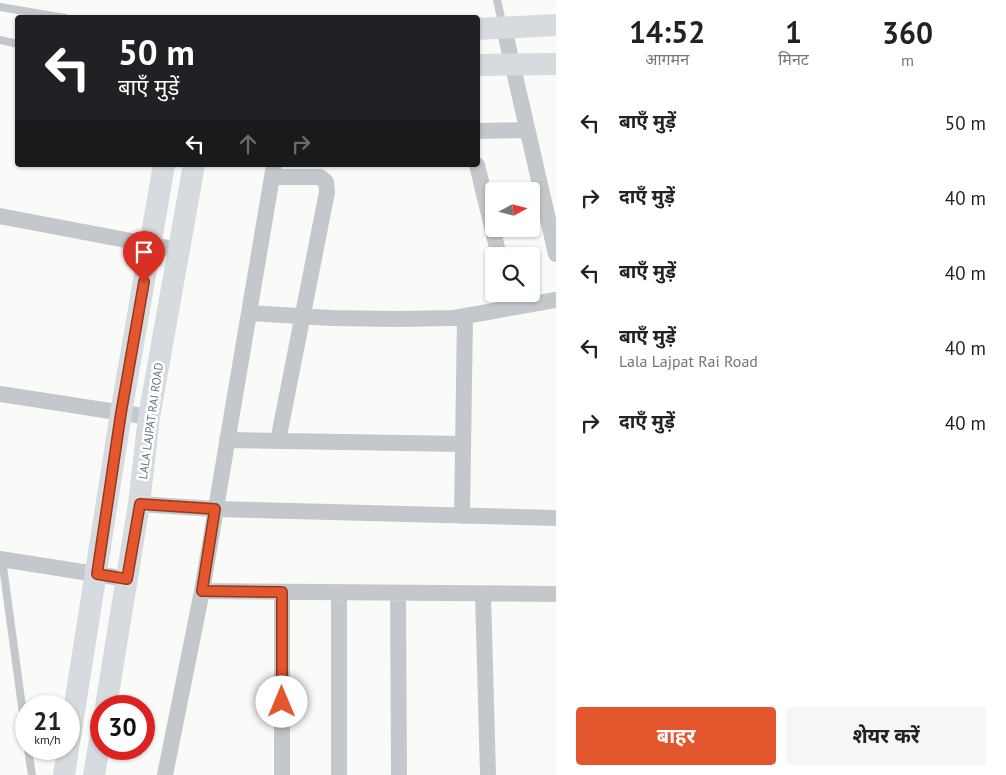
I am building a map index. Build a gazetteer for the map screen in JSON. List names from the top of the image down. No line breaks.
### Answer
{"streets":{"street":["LALA LAJPAT RAI ROAD"]},"north":"right","page":{"eta":["14:52","आगमन","1","मिनट","360","m"],"turn":["50 m","बाएँ मुड़ें"],"list":[{"name":"बाएँ मुड़ें","value":"50 m"},{"name":"दाएँ मुड़ें","value":"40 m"},{"name":"बाएँ मुड़ें","value":"40 m"},{"name":"बाएँ मुड़ें","note":"Lala Lajpat Rai Road","value":"40 m"},{"name":"दाएँ मुड़ें","value":"40 m"}],"speed":"21 km/h","limit":"30","buttons":["बाहर","शेयर करें"]}}
